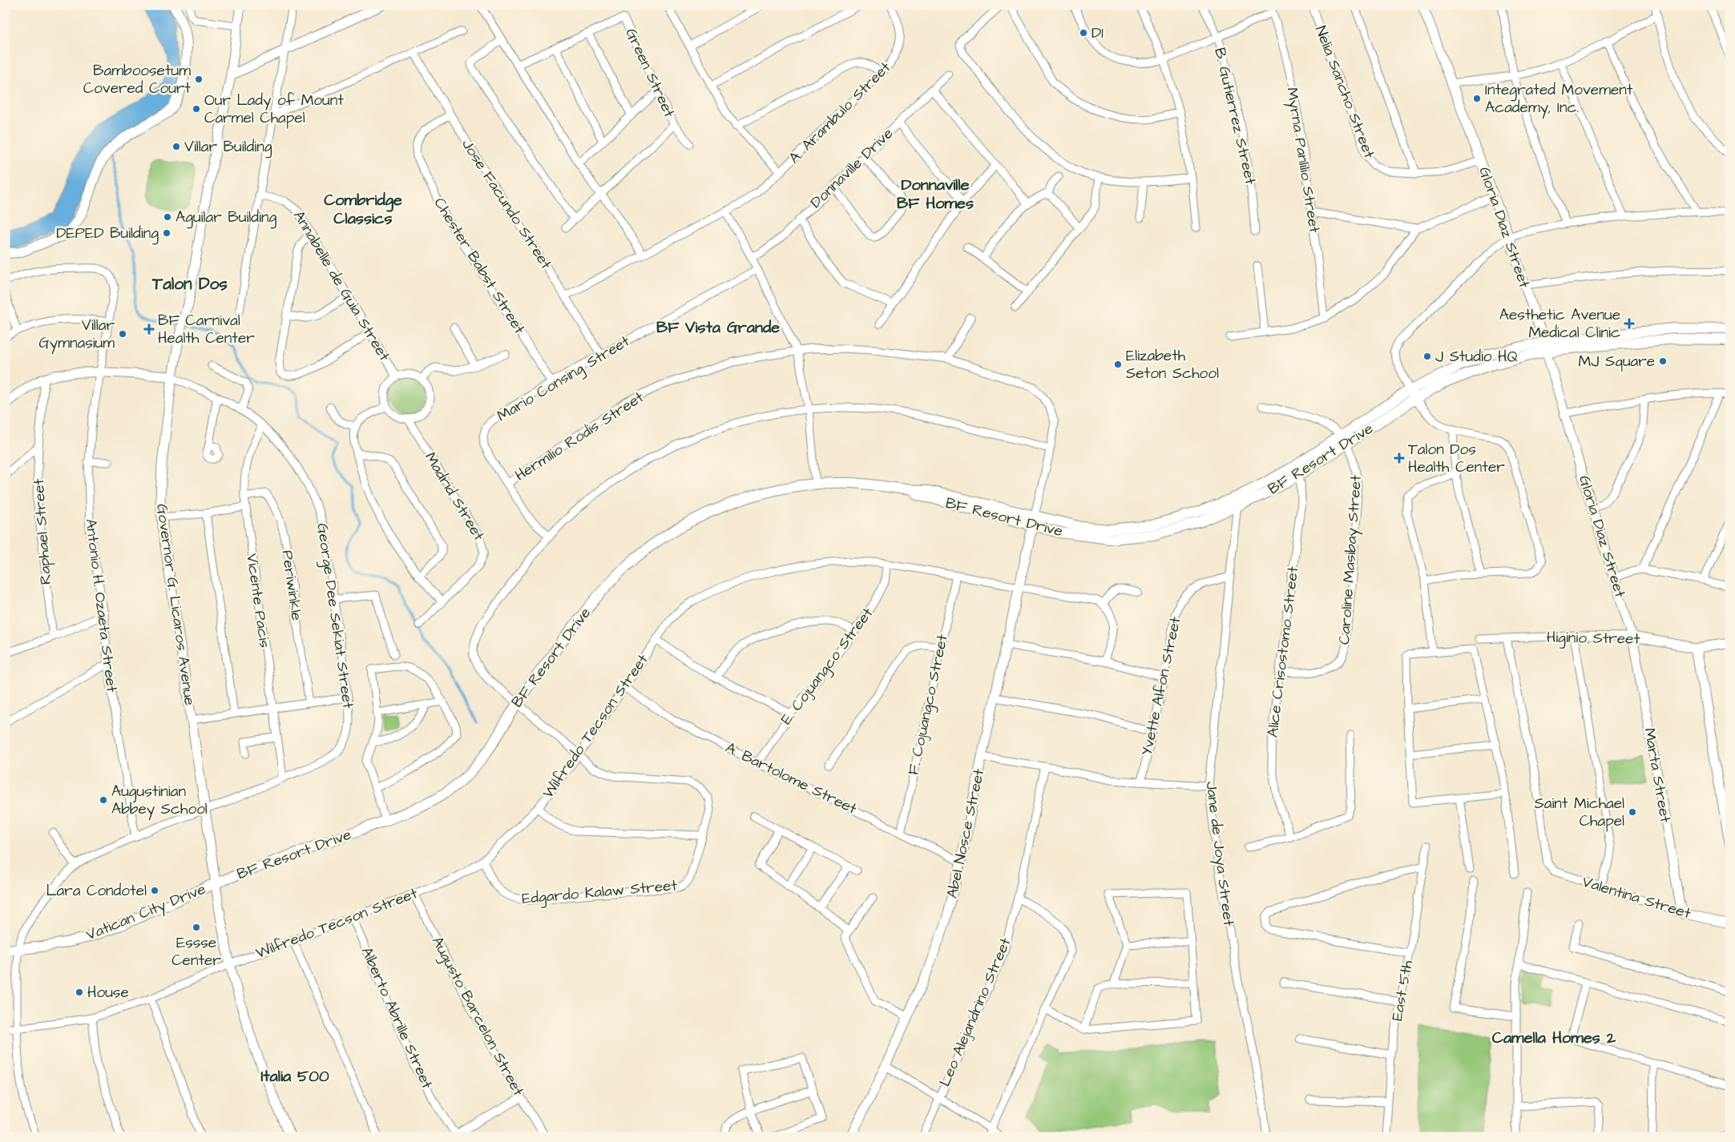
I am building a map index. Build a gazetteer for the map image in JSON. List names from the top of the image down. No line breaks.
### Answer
{"streets":{"main road":["BF Resort Drive","Vatican City Drive"],"street":["Green Street","Nelia Sancho Street","A. Arambulo Street","B. Gutierrez Street","Myrna Panlilio Street","Donnaville Drive","Jose Facundo Street","Gloria Diaz Street","Chester Babst Street","Annabelle de Guia Street","Mario Consing Street","Hermilio Rodis Street","Madrid Street","Raphael Street","Caroline Masibay Street","Periwinkle","Vicente Pacis","Governor G. Licaros Avenue","Antonio H. Ozaeta Street","George Dee Sekiat Street","Higinio Street","Alice Crisostomo Street","E. Cojuangco Street","Yvette Alfon Street","F. Cojuangco Street","Wilfredo Tecson Street","Marta Street","A. Bartolome Street","Abel Nosce Street","Jane de Joya Street","Edgardo Kalaw Street","Valentina Street","East 5th","Leo Alejandrino Street","Augusto Barcelon Street","Alberto Abrille Street"]},"crossings":[["Nelia Sancho Street","Gloria Diaz Street"],["A. Arambulo Street","Jose Facundo Street"],["Jose Facundo Street","Chester Babst Street"],["Jose Facundo Street","Mario Consing Street"],["Gloria Diaz Street","BF Resort Drive"],["Gloria Diaz Street","Higinio Street"],["Gloria Diaz Street","Marta Street"],["Chester Babst Street","Mario Consing Street"],["Annabelle de Guia Street","Madrid Street"],["Mario Consing Street","Hermilio Rodis Street"],["Mario Consing Street","Edgardo Kalaw Street"],["Hermilio Rodis Street","BF Resort Drive"],["Hermilio Rodis Street","Abel Nosce Street"],["Hermilio Rodis Street","Edgardo Kalaw Street"],["BF Resort Drive","Caroline Masibay Street"],["BF Resort Drive","Governor G. Licaros Avenue"],["BF Resort Drive","Alice Crisostomo Street"],["BF Resort Drive","Abel Nosce Street"],["BF Resort Drive","Jane de Joya Street"],["BF Resort Drive","Edgardo Kalaw Street"],["BF Resort Drive","Vatican City Drive"],["Caroline Masibay Street","Alice Crisostomo Street"],["Periwinkle","Vicente Pacis"],["Vicente Pacis","George Dee Sekiat Street"],["Governor G. Licaros Avenue","George Dee Sekiat Street"],["Governor G. Licaros Avenue","Wilfredo Tecson Street"],["Governor G. Licaros Avenue","Vatican City Drive"],["Antonio H. Ozaeta Street","George Dee Sekiat Street"],["George Dee Sekiat Street","Wilfredo Tecson Street"],["George Dee Sekiat Street","Vatican City Drive"],["Higinio Street","Marta Street"],["Higinio Street","Valentina Street"],["E. Cojuangco Street","Wilfredo Tecson Street"],["E. Cojuangco Street","A. Bartolome Street"],["Yvette Alfon Street","Jane de Joya Street"],["F. Cojuangco Street","Wilfredo Tecson Street"],["F. Cojuangco Street","A. Bartolome Street"],["Wilfredo Tecson Street","A. Bartolome Street"],["Wilfredo Tecson Street","Abel Nosce Street"],["Wilfredo Tecson Street","Edgardo Kalaw Street"],["Wilfredo Tecson Street","Augusto Barcelon Street"],["Wilfredo Tecson Street","Alberto Abrille Street"],["Marta Street","Valentina Street"],["A. Bartolome Street","Abel Nosce Street"]],"districts":["Donnaville BF Homes","Combridge Classics","Talon Dos","BF Vista Grande","Camella Homes 2","Italia 500"],"places":{"other":["D1","Bamboosetum Covered Court","Integrated Movement Academy, Inc.","Our Lady of Mount Carmel Chapel","Villar Building","Aguilar Building","DEPED Building","Villar Gymnasium","J Studio HQ","MJ Square","Elizabeth Seton School","Augustinian Abbey School","Saint Michael Chapel","Lara Condotel","Essse Center","House"],"health":["Aesthetic Avenue Medical Clinic","BF Carnival Health Center","Talon Dos Health Center"]}}
